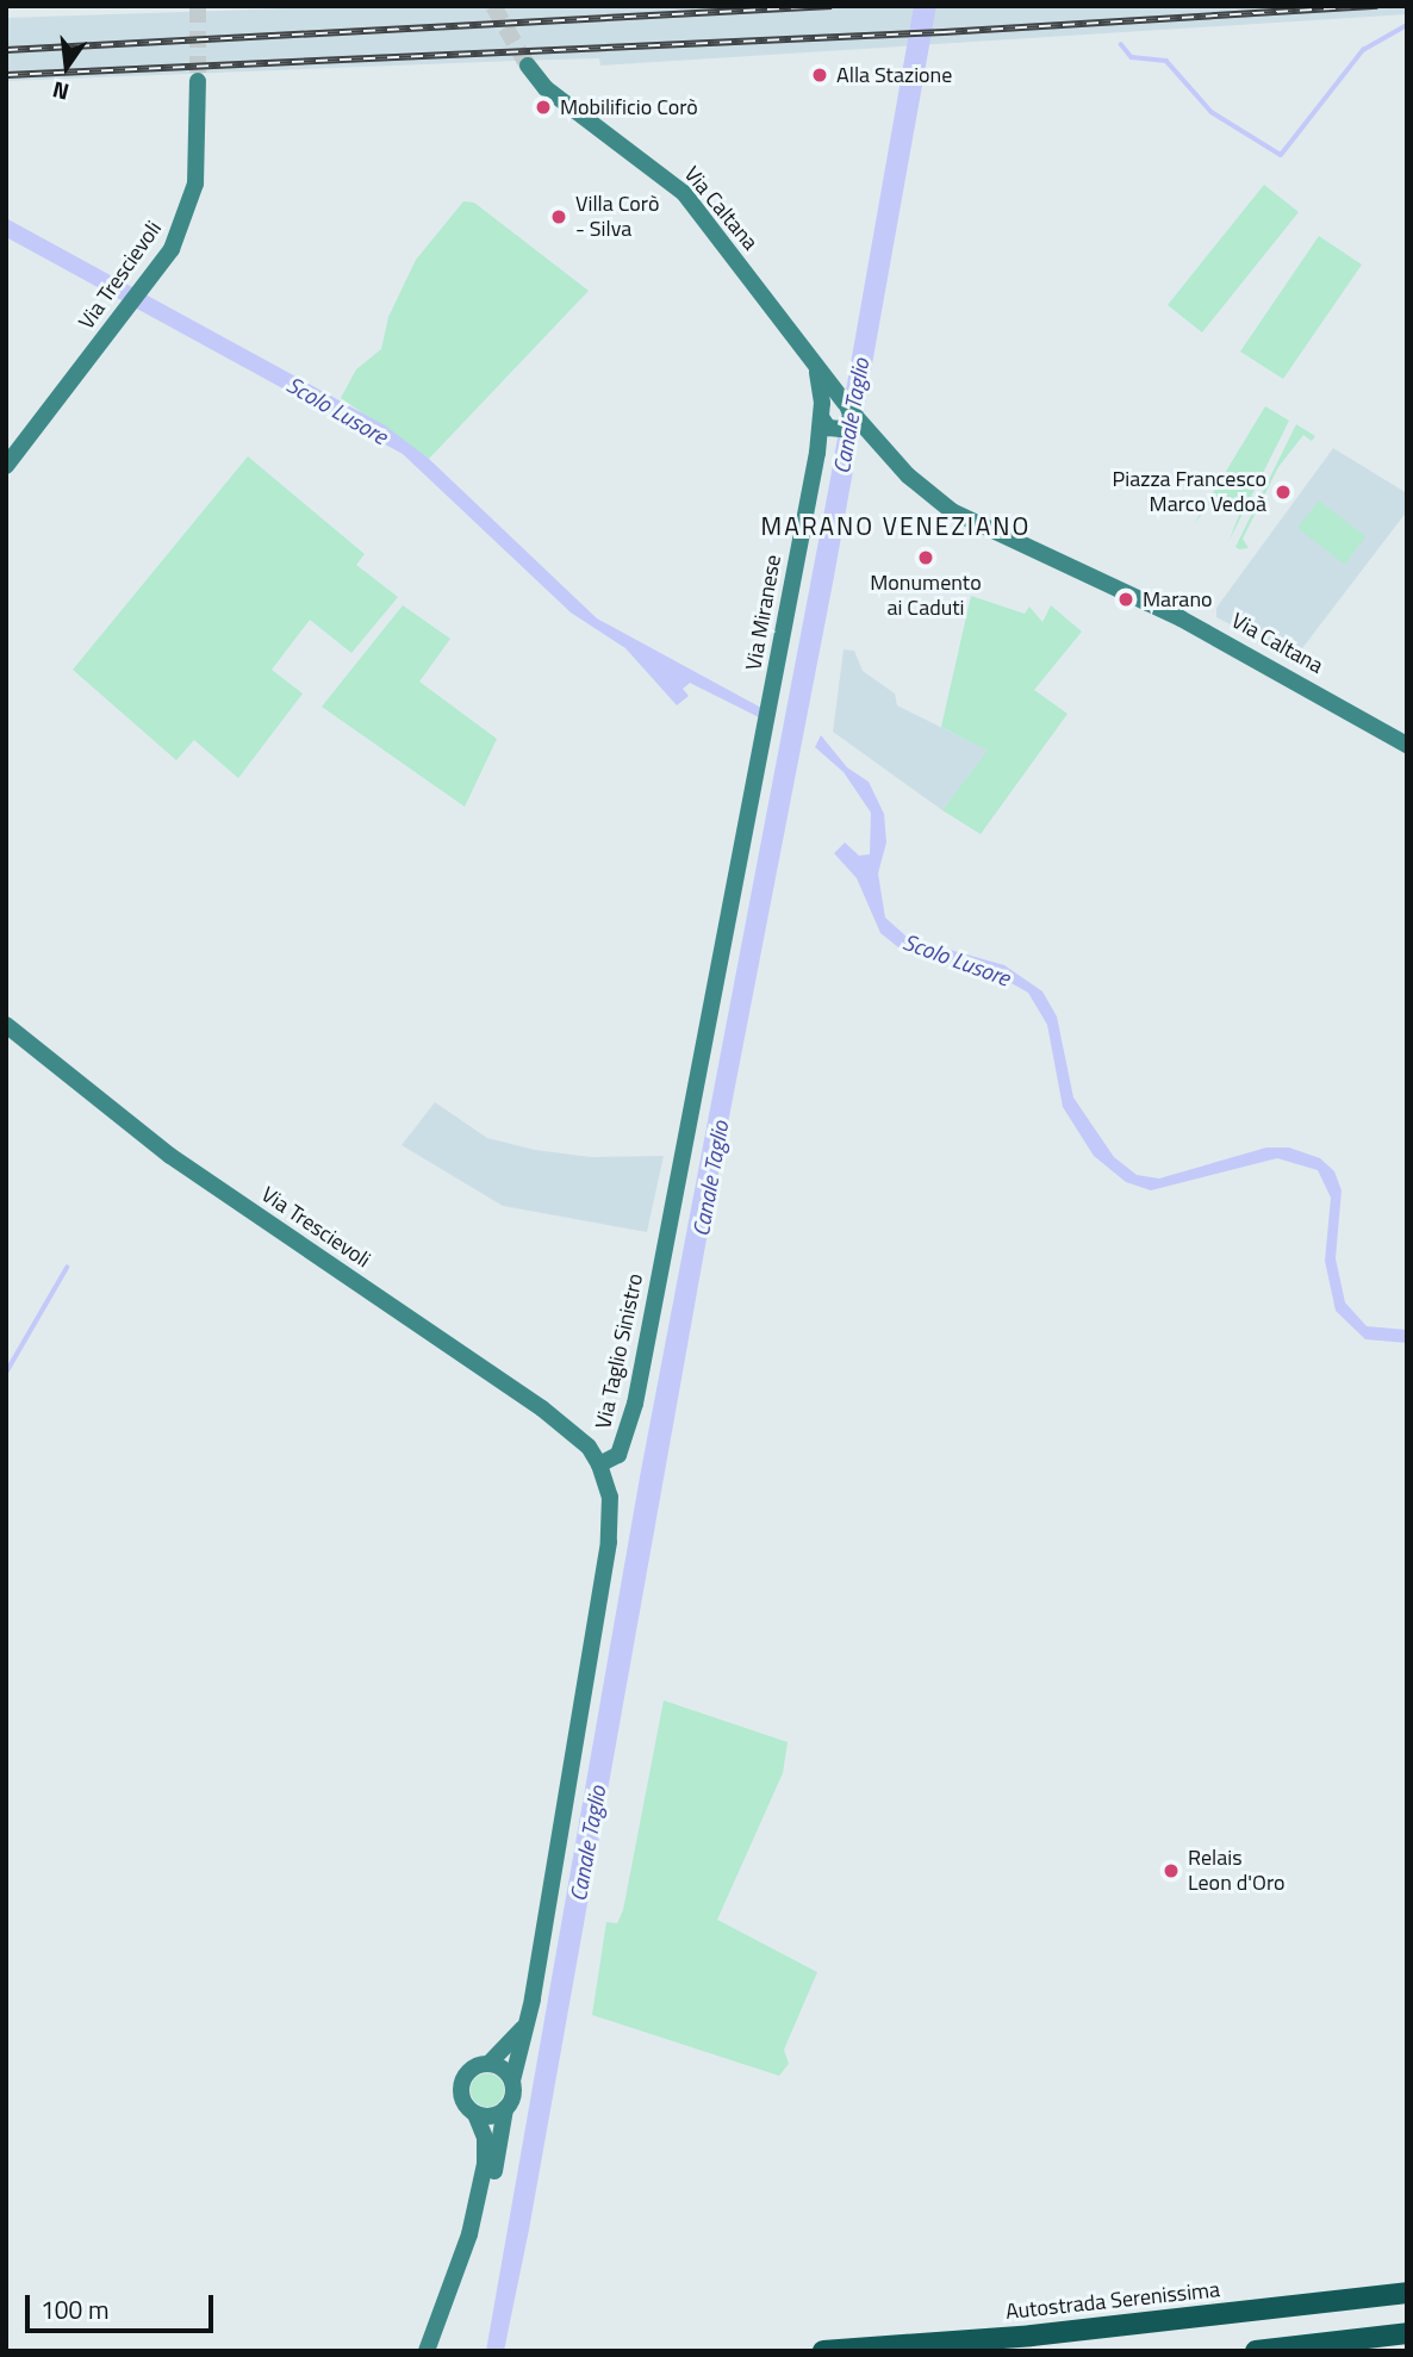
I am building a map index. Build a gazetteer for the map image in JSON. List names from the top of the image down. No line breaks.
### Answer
{"streets":{"highway":["Autostrada Serenissima"],"main road":["Via Caltana","Via Trescievoli","Via Miranese","Via Taglio Sinistro"]},"crossings":[["Via Caltana","Via Miranese"],["Via Trescievoli","Via Taglio Sinistro"],["Via Miranese","Via Taglio Sinistro"]],"districts":["MARANO VENEZIANO"],"water":["Scolo Lusore","Canale Taglio"],"places":["Alla Stazione","Mobilificio Corò","Villa Corò - Silva","Piazza Francesco Marco Vedoà","Monumento ai Caduti","Marano","Relais Leon d'Oro"],"scale_bar":"100 m","north":"bottom"}
